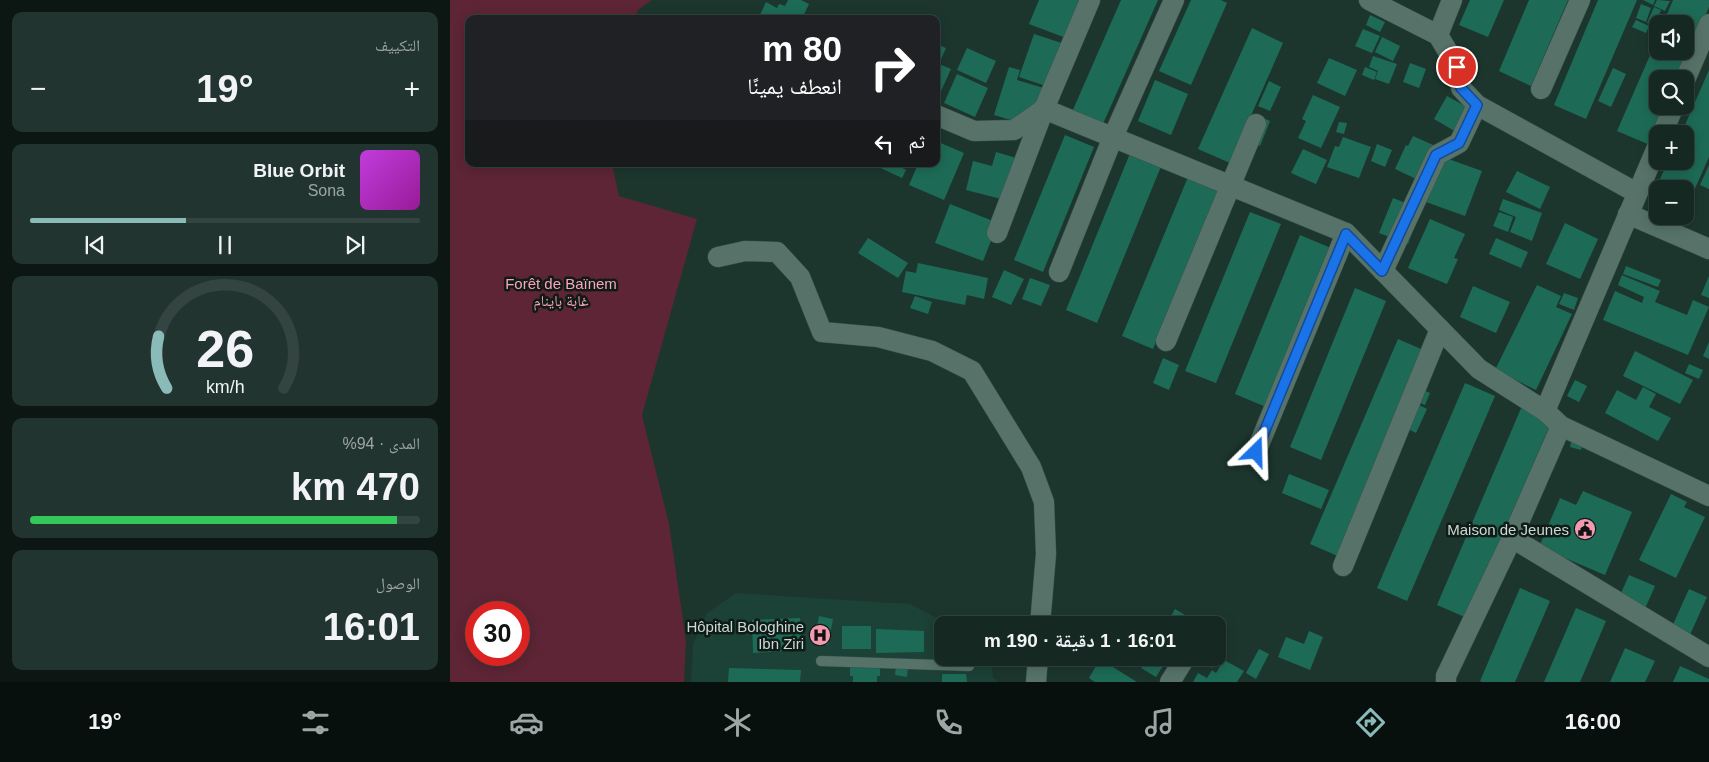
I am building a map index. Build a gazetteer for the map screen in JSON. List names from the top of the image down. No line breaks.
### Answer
{"parks":["Forêt de Baïnem غابة باينام"],"places":{"public building":["Maison de Jeunes"],"hospital":["Hôpital Bologhine Ibn Ziri"]},"page":{"tile":["التكييف",["المدى · 94%","470 km"],["الوصول","16:01"]],"map_buttons":["+","−"],"turn":["80 m","انعطف يمينًا"],"heat":["−","19°","+"],"then":"ثم","song":["Blue Orbit","Sona"],"limit":"30","trip":"16:01 · 1 دقيقة · 190 m","tabs":["16:00","19°"],"gauge":["26","km/h"]}}
